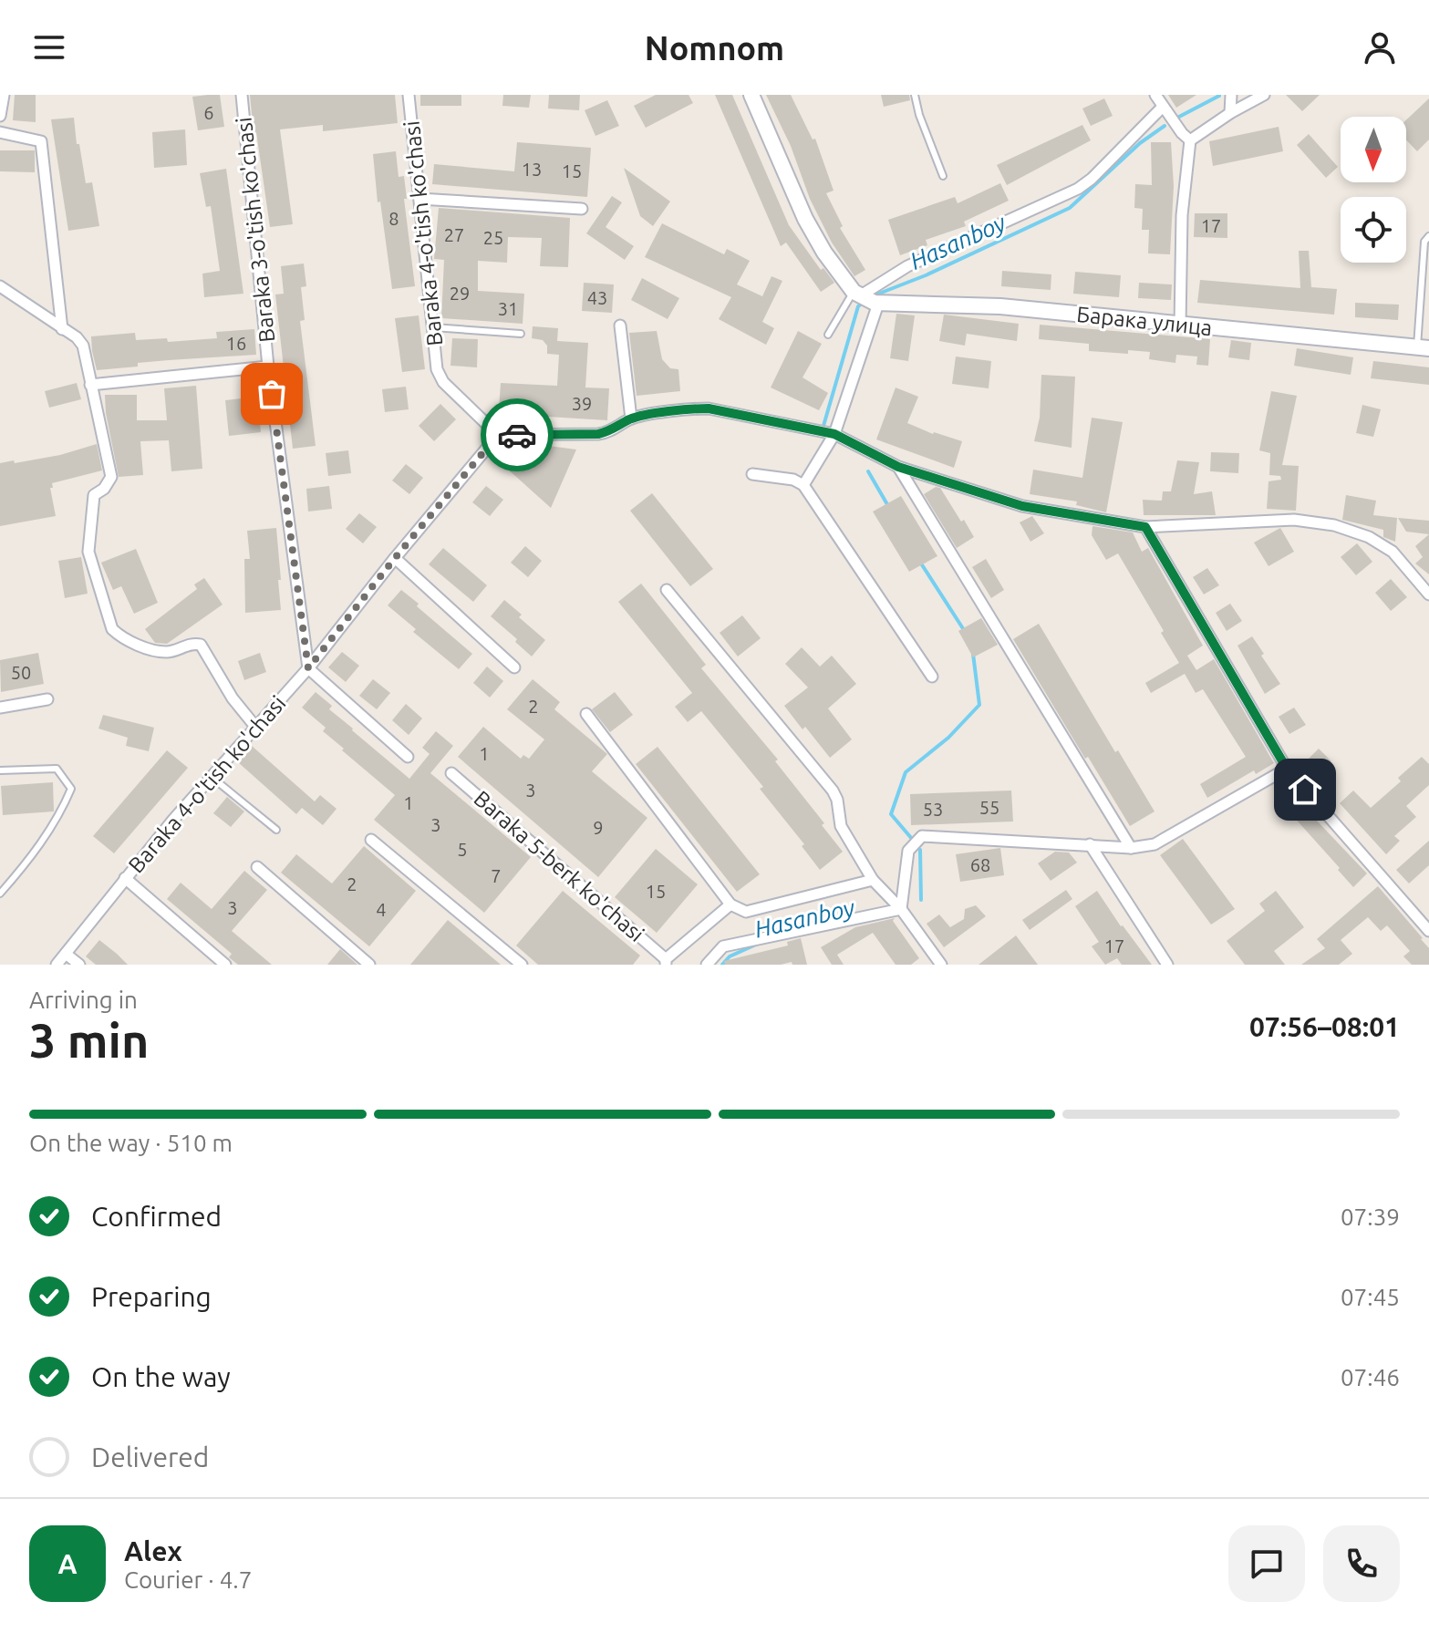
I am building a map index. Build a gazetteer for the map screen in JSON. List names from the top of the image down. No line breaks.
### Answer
{"streets":{"main road":["Барака улица"],"street":["Baraka 3-o'tish ko'chasi","Baraka 4-o'tish ko'chasi","Baraka 5-berk ko'chasi"]},"crossings":[["Baraka 3-o'tish ko'chasi","Baraka 4-o'tish ko'chasi"]],"water":["Hasanboy"],"house_numbers":["6","13","15","8","17","27","25","29","43","31","16","39","50","2","1","3","1","55","53","3","9","5","68","7","2","15","3","4","17"],"north":"bottom","page":{"header":"Nomnom","heading":["3 min","Arriving in","07:56–08:01"],"panel":["Alex","Courier · 4.7"],"bar":"On the way · 510 m","list":[["Confirmed","07:39"],["Preparing","07:45"],["On the way","07:46"],"Delivered"],"round":"A"}}
